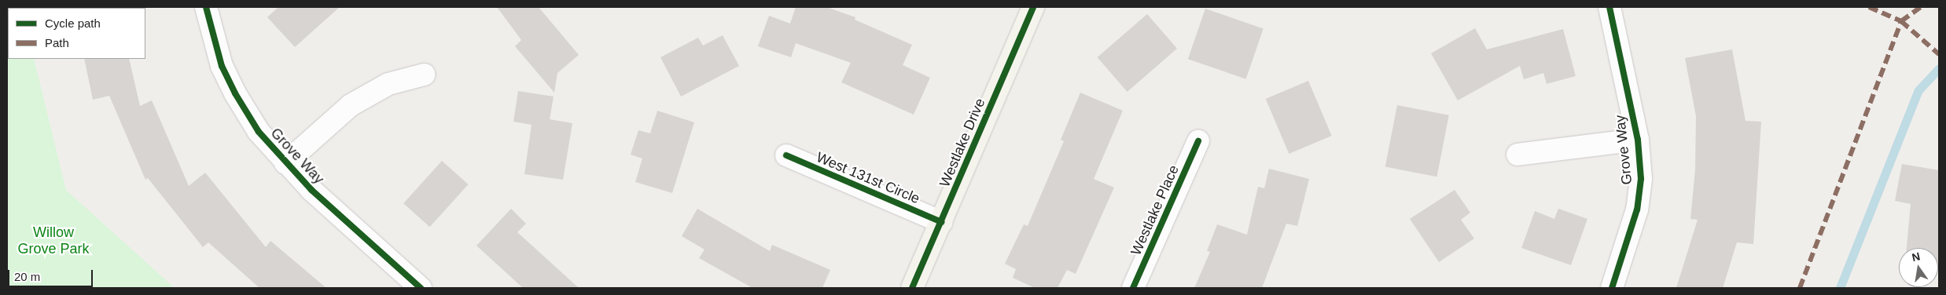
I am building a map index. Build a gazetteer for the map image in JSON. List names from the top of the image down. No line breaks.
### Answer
{"streets":{"street":["Westlake Drive","Grove Way","West 131st Circle","Westlake Place"]},"crossings":[["Westlake Drive","West 131st Circle"]],"parks":["Willow Grove Park"],"legend":["Cycle path","Path"],"scale_bar":"20 m","north":"top"}
